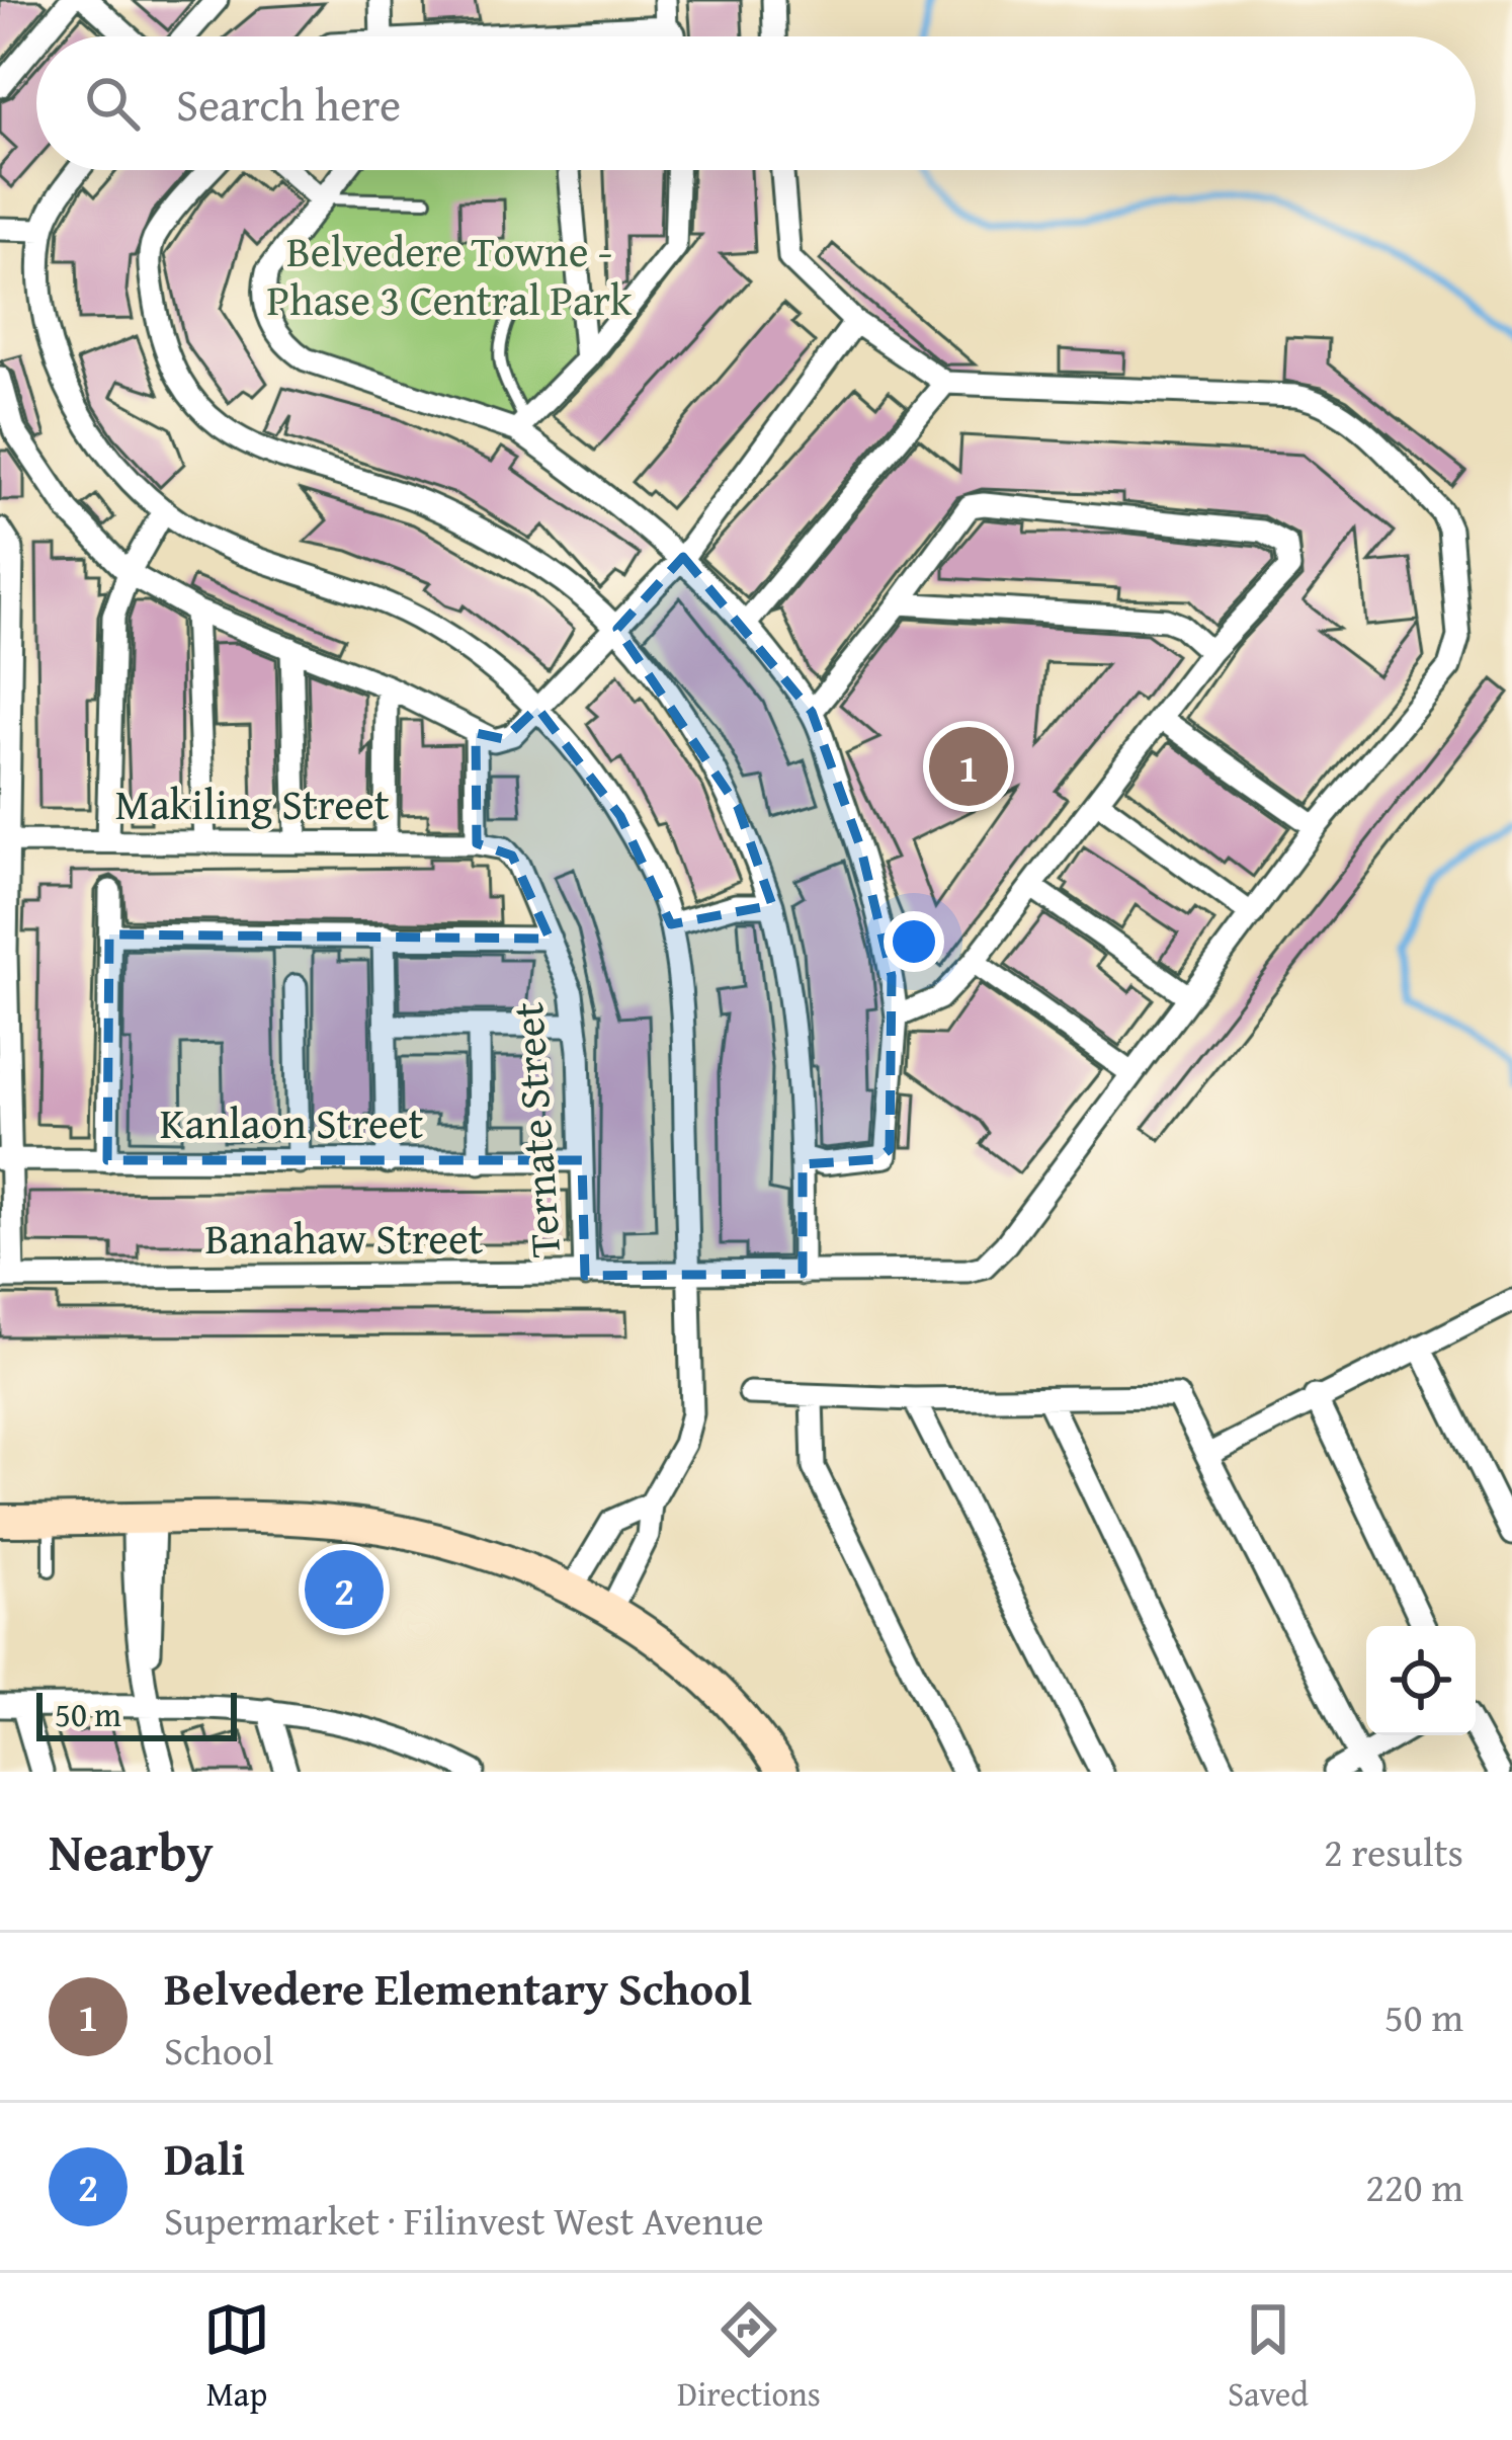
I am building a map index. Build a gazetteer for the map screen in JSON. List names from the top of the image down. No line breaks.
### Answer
{"streets":{"street":["Makiling Street","Kanlaon Street","Ternate Street","Banahaw Street"]},"crossings":[["Makiling Street","Ternate Street"],["Kanlaon Street","Ternate Street"],["Ternate Street","Banahaw Street"]],"parks":["Belvedere Towne - Phase 3 Central Park"],"scale_bar":"50 m","page":{"search":"Search here","pins":["1","2"],"scale":"50 m","heading":["Nearby","2 results"],"list":[{"mark":"1","name":"Belvedere Elementary School","note":"School","value":"50 m"},{"mark":"2","name":"Dali","note":"Supermarket · Filinvest West Avenue","value":"220 m"}],"nav":["Map","Directions","Saved"]}}
